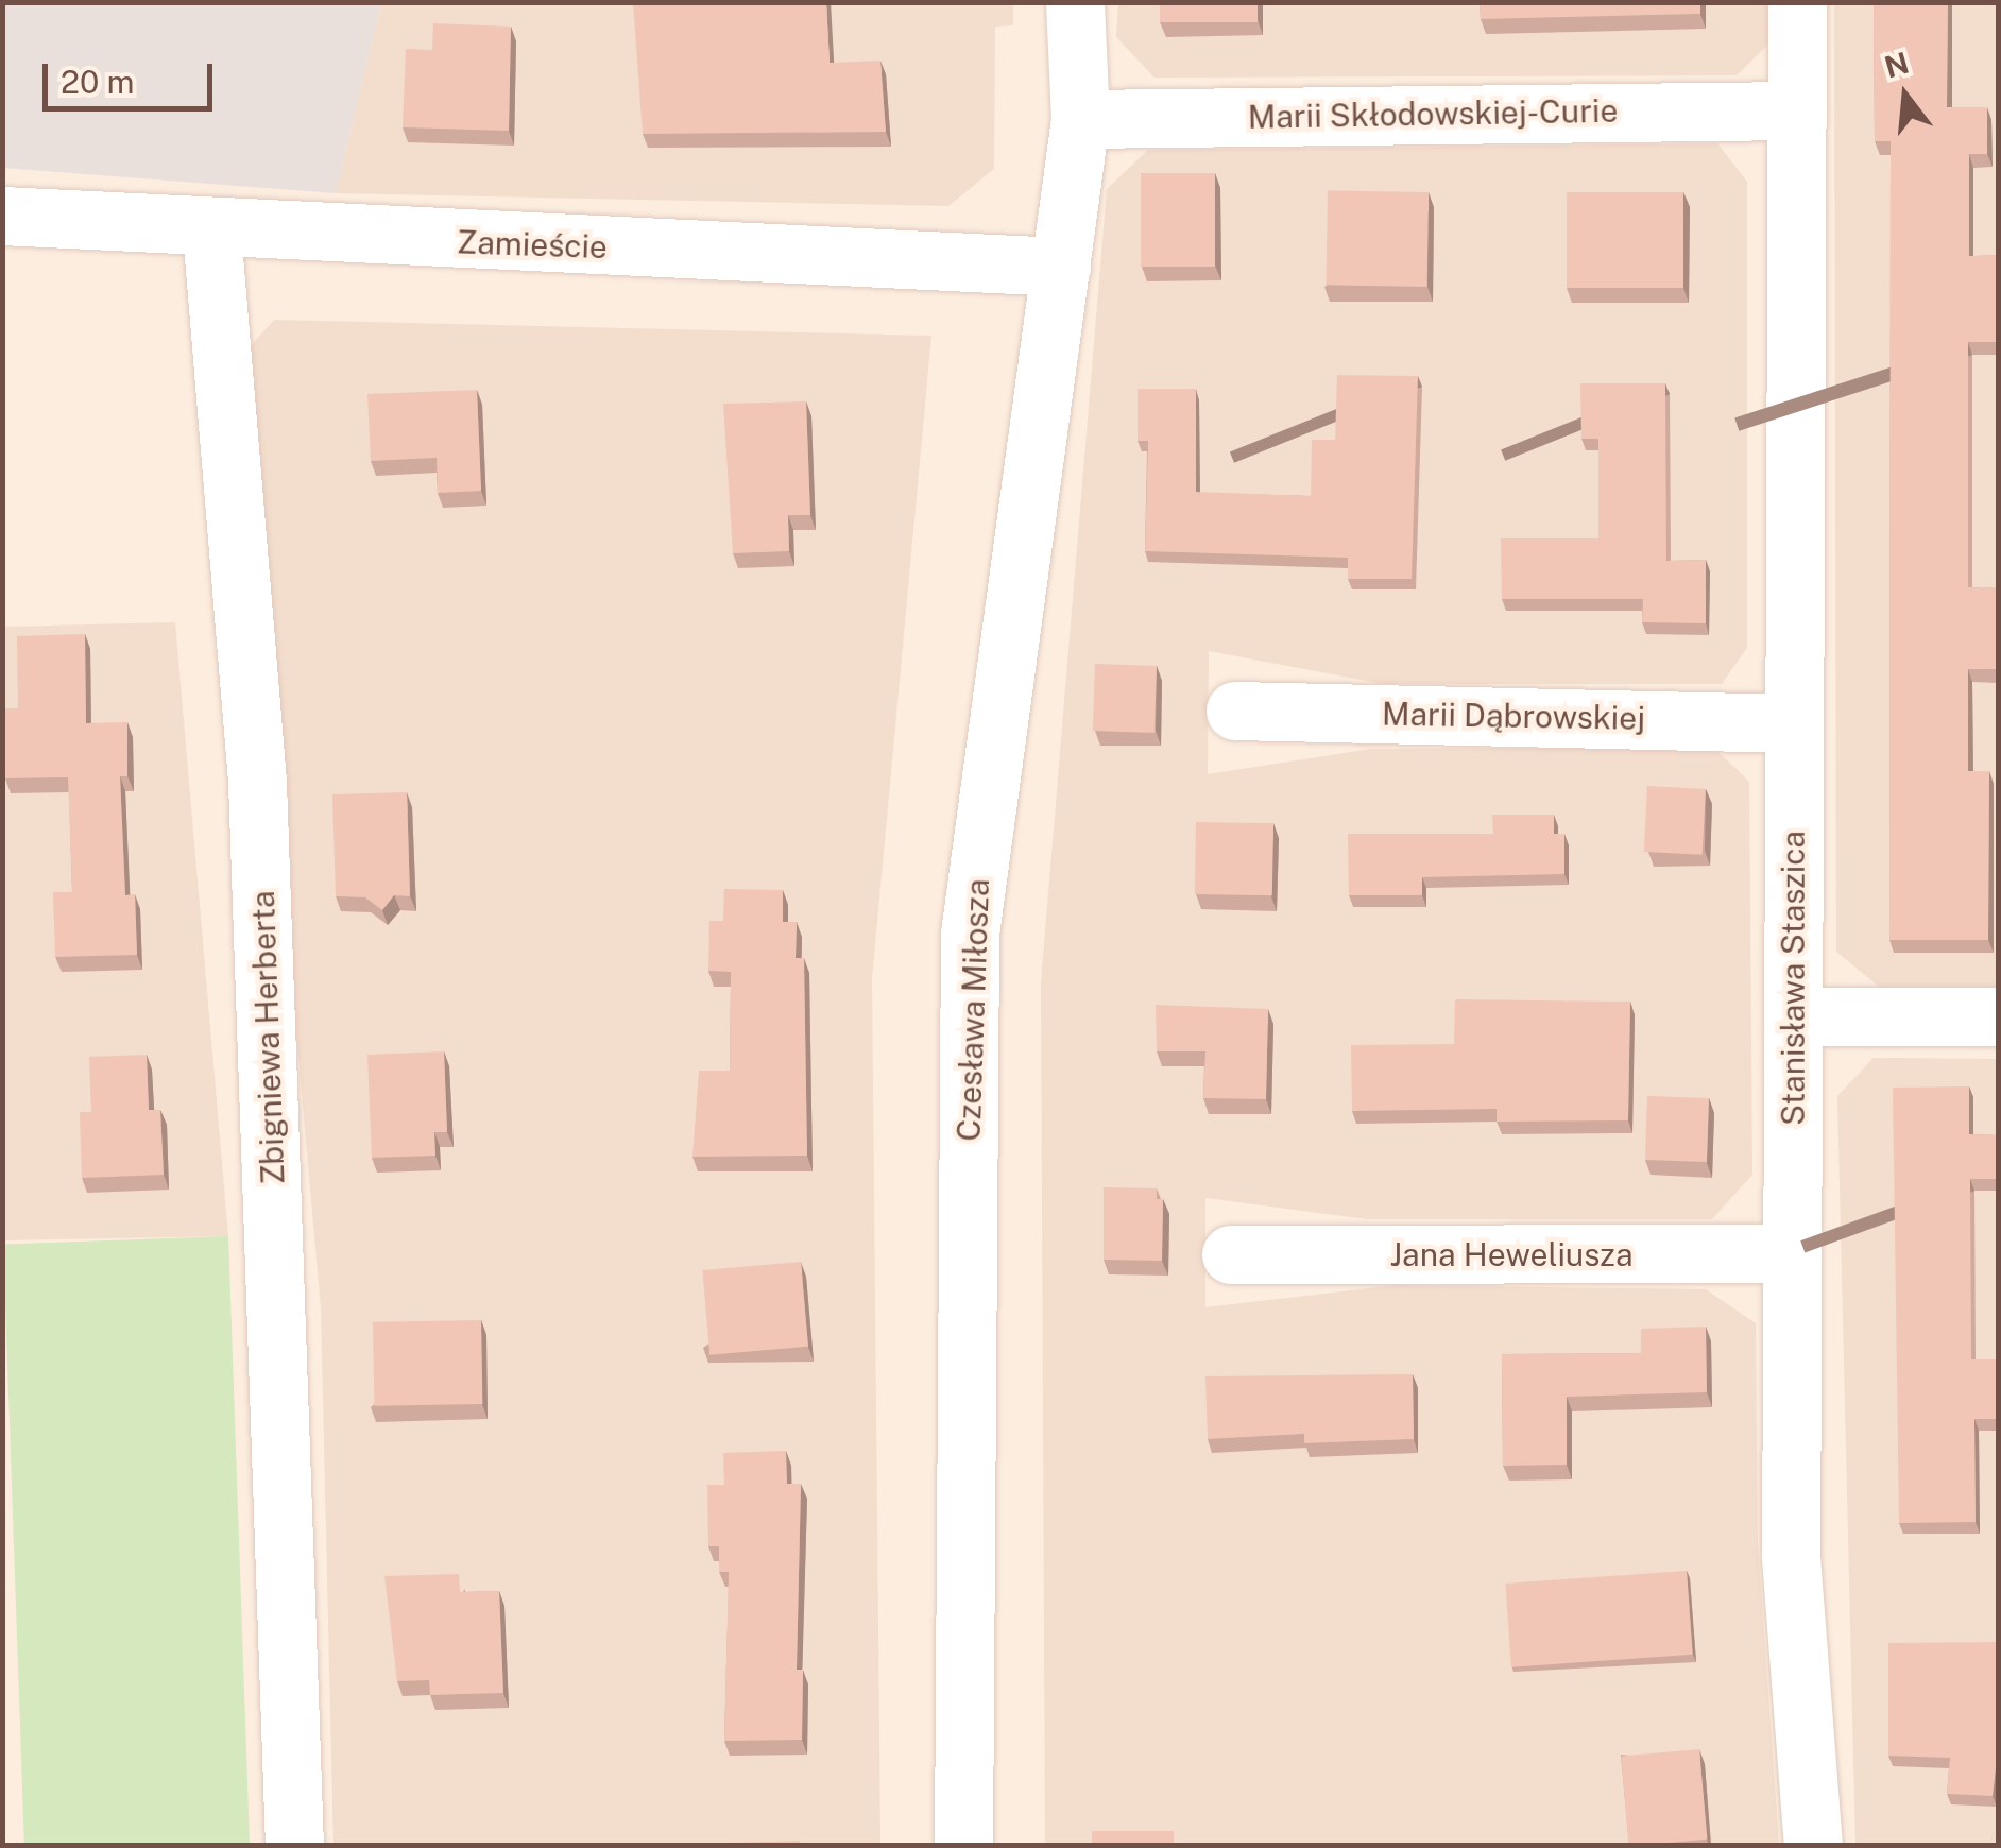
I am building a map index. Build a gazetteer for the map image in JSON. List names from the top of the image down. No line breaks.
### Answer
{"streets":{"street":["Marii Skłodowskiej-Curie","Zamieście","Marii Dąbrowskiej","Stanisława Staszica","Czesława Miłosza","Zbigniewa Herberta","Jana Heweliusza"]},"crossings":[["Marii Skłodowskiej-Curie","Stanisława Staszica"],["Marii Skłodowskiej-Curie","Czesława Miłosza"],["Zamieście","Czesława Miłosza"],["Zamieście","Zbigniewa Herberta"],["Marii Dąbrowskiej","Stanisława Staszica"],["Stanisława Staszica","Jana Heweliusza"]],"scale_bar":"20 m","north":"top"}
